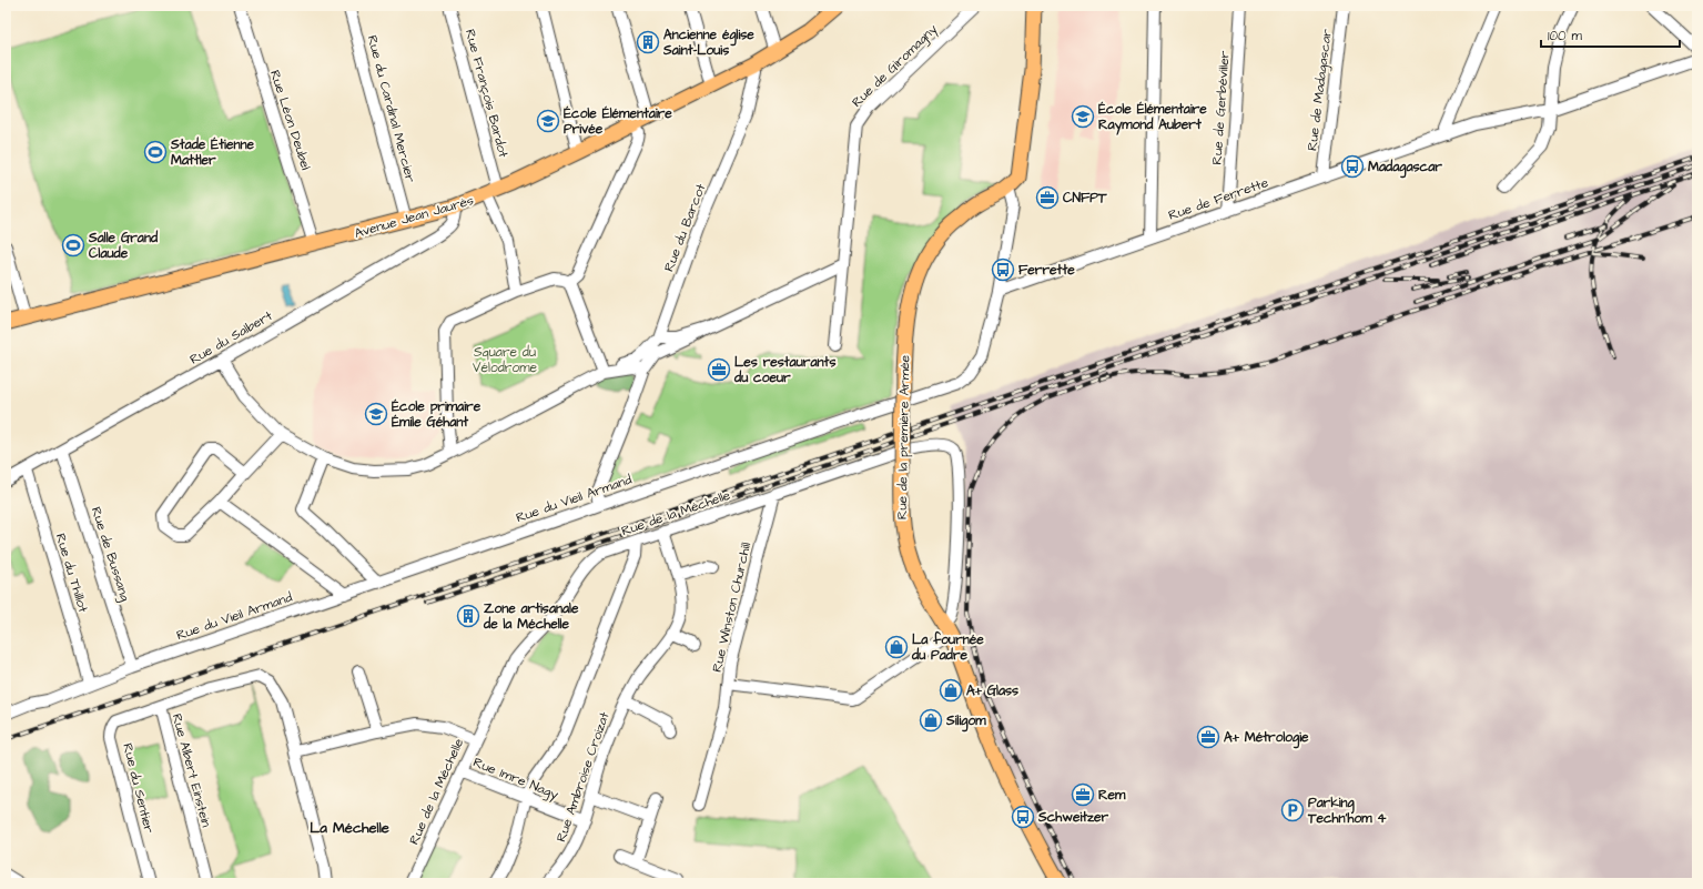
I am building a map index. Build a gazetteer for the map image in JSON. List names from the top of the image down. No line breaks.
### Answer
{"streets":{"main road":["Avenue Jean Jaurès","Rue de la première Armée"],"street":["Rue de Giromagny","Rue de Madagascar","Rue François Bardot","Rue de Gerbéviller","Rue du Cardinal Mercier","Rue Léon Deubel","Rue de Ferrette","Rue du Barcot","Rue du Salbert","Rue du Vieil Armand","Rue de la Méchelle","Rue de Bussang","Rue du Thillot","Rue Winston Churchill","Rue Albert Einstein","Rue Ambroise Croizat","Rue Imre Nagy","Rue du Sentier"]},"crossings":[["Rue de Madagascar","Rue de Ferrette"],["Rue François Bardot","Avenue Jean Jaurès"],["Rue de Gerbéviller","Rue de Ferrette"],["Rue du Cardinal Mercier","Avenue Jean Jaurès"],["Rue Léon Deubel","Avenue Jean Jaurès"],["Rue de Ferrette","Rue du Vieil Armand"],["Avenue Jean Jaurès","Rue du Barcot"],["Avenue Jean Jaurès","Rue du Salbert"],["Rue du Barcot","Rue du Salbert"],["Rue du Salbert","Rue de Bussang"],["Rue du Salbert","Rue du Thillot"],["Rue de la première Armée","Rue du Vieil Armand"],["Rue de la première Armée","Rue de la Méchelle"],["Rue du Vieil Armand","Rue de Bussang"],["Rue du Vieil Armand","Rue du Thillot"],["Rue de la Méchelle","Rue Winston Churchill"],["Rue de la Méchelle","Rue Ambroise Croizat"],["Rue de la Méchelle","Rue Imre Nagy"],["Rue Albert Einstein","Rue du Sentier"],["Rue Ambroise Croizat","Rue Imre Nagy"]],"districts":["La Méchelle"],"parks":["Square du Vélodrome"],"places":{"building":["Ancienne église Saint-Louis","Zone artisanale de la Méchelle"],"school or university":["École Élémentaire Raymond Aubert","École Élémentaire Privée","École primaire Émile Géhant"],"sports":["Stade Étienne Mattler","Salle Grand Claude"],"bus stop":["Madagascar","Ferrette","Schweitzer"],"office":["CNFPT","Les restaurants du coeur","A+ Métrologie","Rem"],"shop":["La fournée du Padre","A+ Glass","Siligom"],"parking":["Parking Techn'hom 4"]},"scale_bar":"100 m"}
